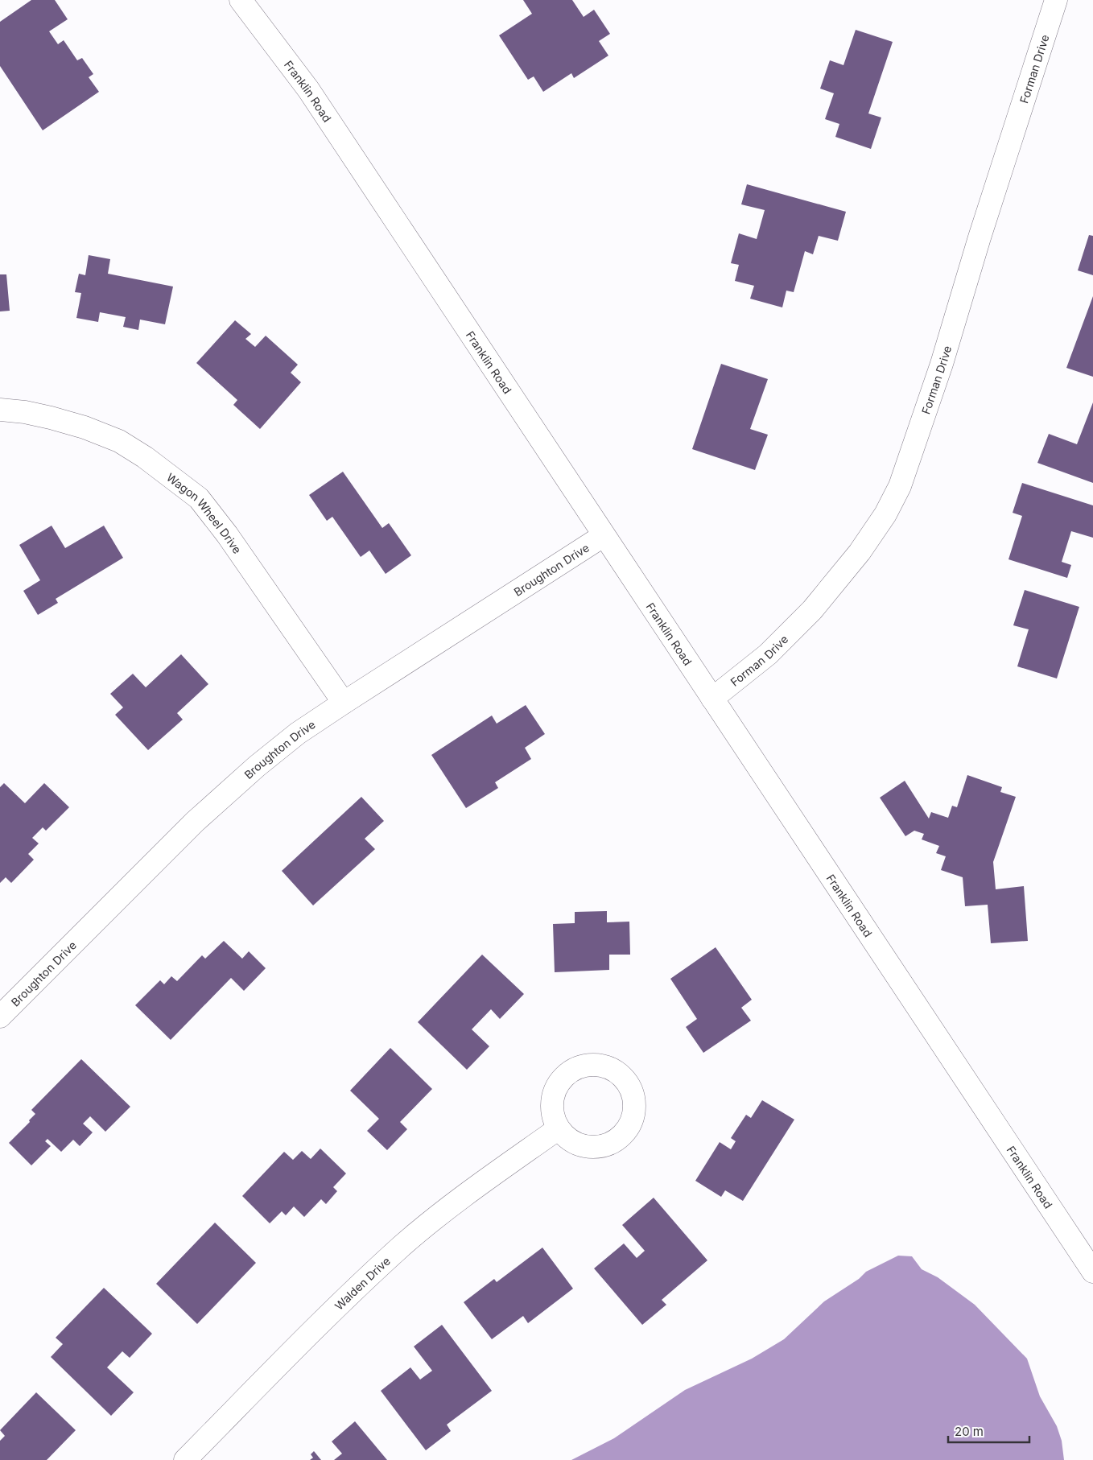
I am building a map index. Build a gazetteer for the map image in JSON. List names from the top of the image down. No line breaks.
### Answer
{"streets":{"street":["Forman Drive","Franklin Road","Wagon Wheel Drive","Broughton Drive","Walden Drive"]},"crossings":[["Forman Drive","Franklin Road"],["Franklin Road","Broughton Drive"],["Wagon Wheel Drive","Broughton Drive"]],"scale_bar":"20 m"}
